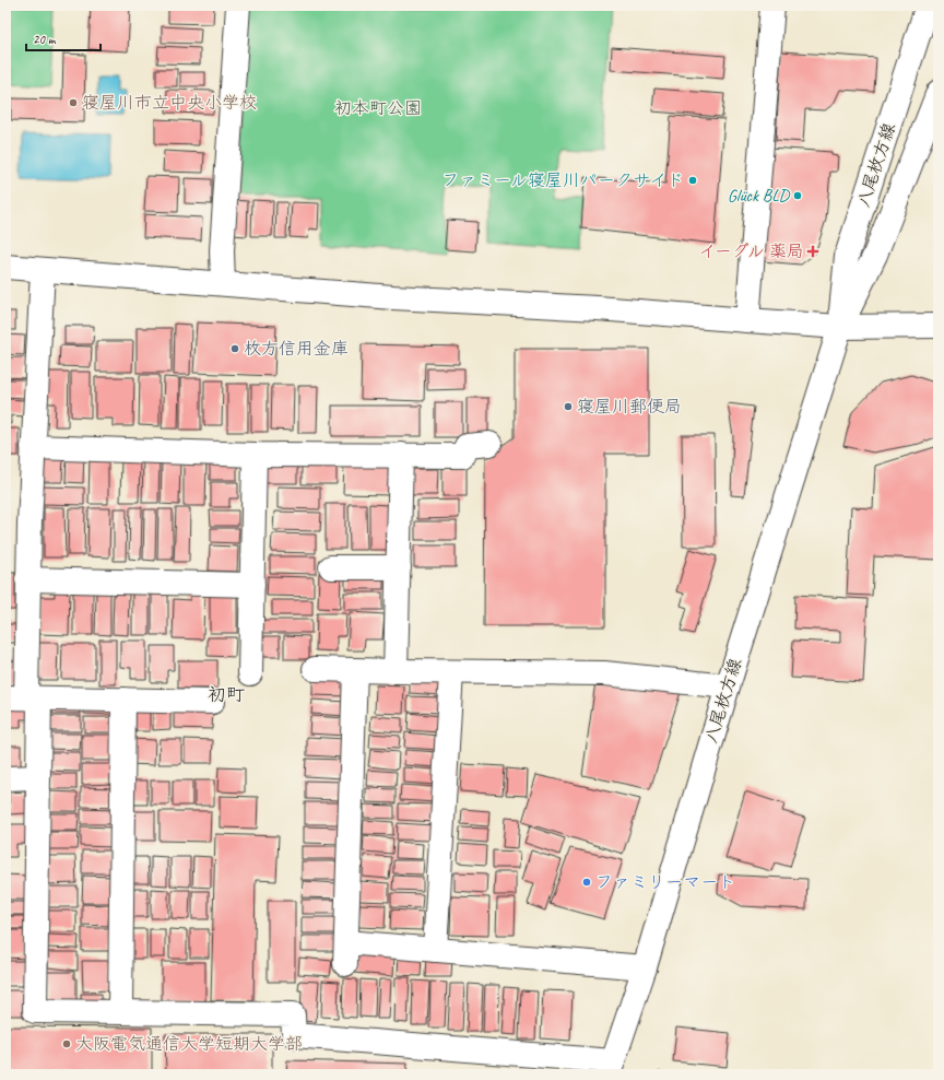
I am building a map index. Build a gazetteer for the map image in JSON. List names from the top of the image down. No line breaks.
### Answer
{"streets":{"street":["八尾枚方線"]},"districts":["初町"],"parks":["初本町公園"],"places":{"other":["寝屋川市立中央小学校","ファミール寝屋川パークサイド","Glück BLD","枚方信用金庫","寝屋川郵便局","ファミリーマート","大阪電気通信大学短期大学部"],"health":["イーグル 薬局"]},"scale_bar":"20 m"}
